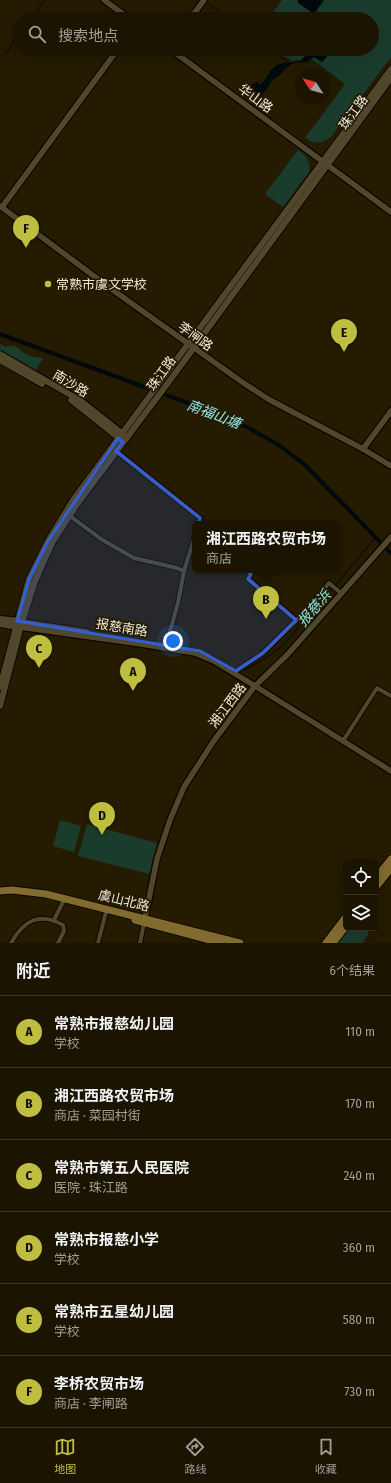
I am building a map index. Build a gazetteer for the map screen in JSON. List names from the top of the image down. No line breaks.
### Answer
{"streets":{"main road":["珠江路","南沙路","报慈南路","虞山北路"],"street":["华山路","李闸路","湘江西路"]},"crossings":[["华山路","珠江路"],["珠江路","李闸路"],["珠江路","南沙路"],["珠江路","报慈南路"],["报慈南路","湘江西路"],["湘江西路","虞山北路"]],"water":["南福山塘","报慈浜"],"places":["常熟市虞文学校"],"north":"top left","page":{"search":"搜索地点","pins":["F","E","B","C","A","D"],"popup":["湘江西路农贸市场","商店"],"heading":["附近","6个结果"],"list":[{"mark":"A","name":"常熟市报慈幼儿园","note":"学校","value":"110 m"},{"mark":"B","name":"湘江西路农贸市场","note":"商店 · 菜园村街","value":"170 m"},{"mark":"C","name":"常熟市第五人民医院","note":"医院 · 珠江路","value":"240 m"},{"mark":"D","name":"常熟市报慈小学","note":"学校","value":"360 m"},{"mark":"E","name":"常熟市五星幼儿园","note":"学校","value":"580 m"},{"mark":"F","name":"李桥农贸市场","note":"商店 · 李闸路","value":"730 m"}],"nav":["地图","路线","收藏"]}}
